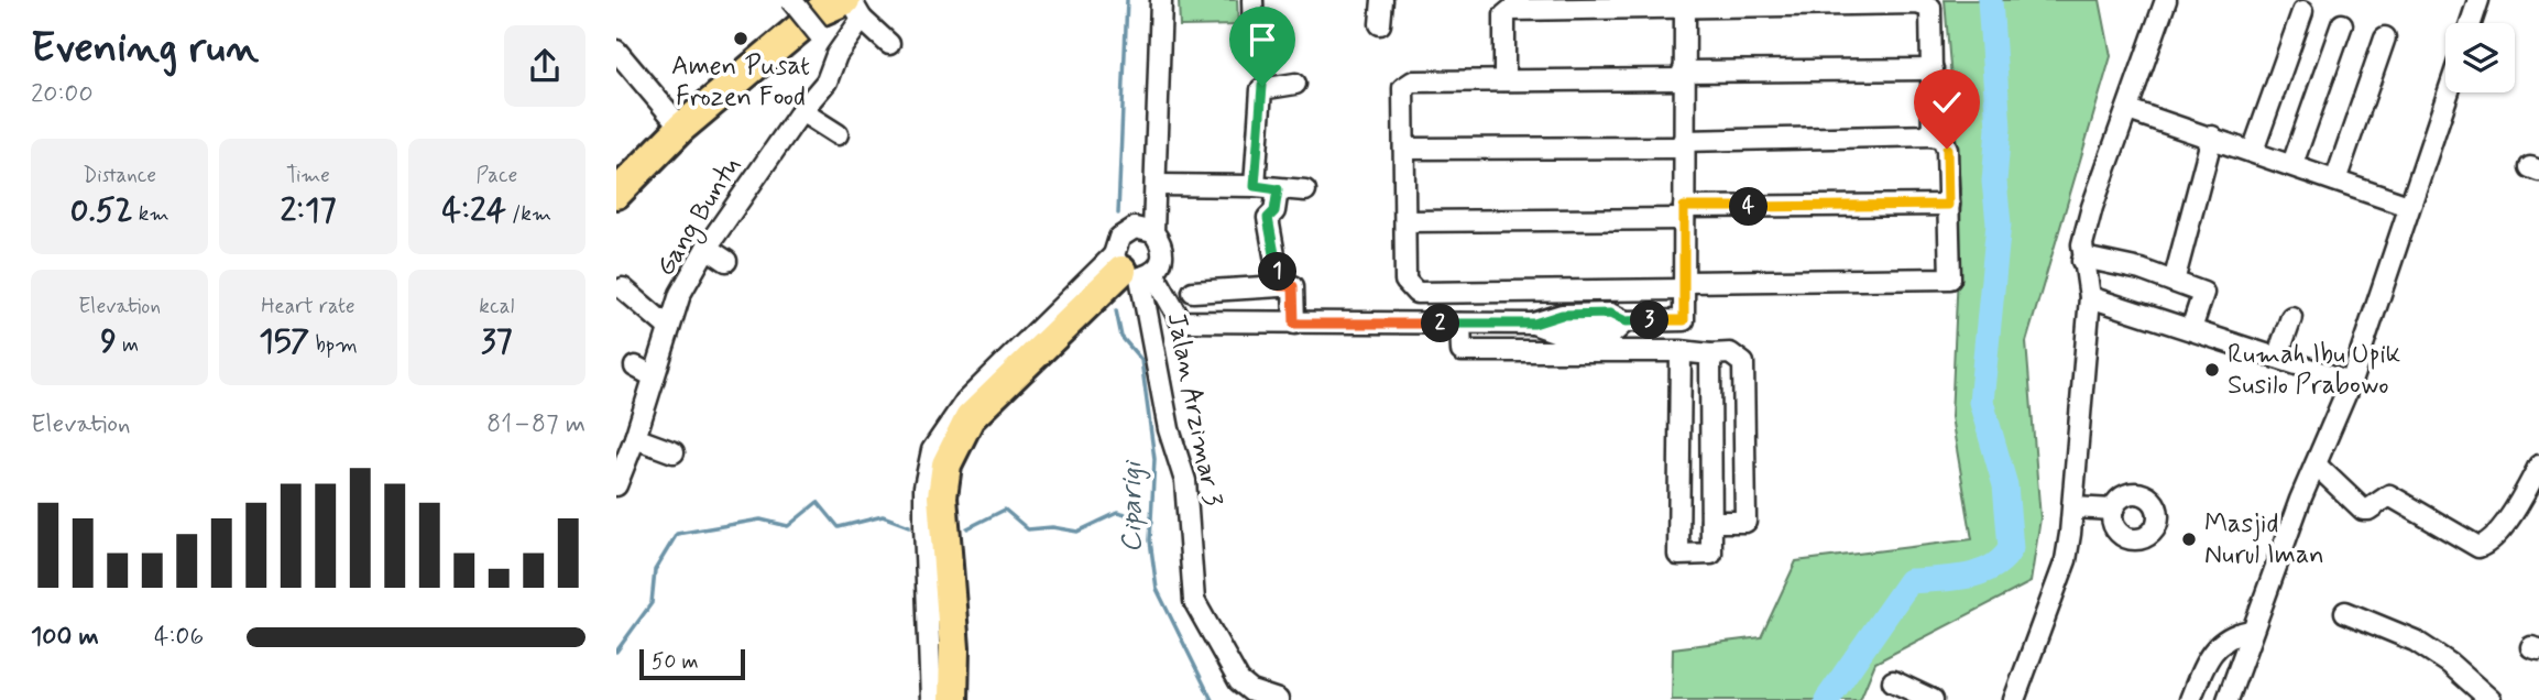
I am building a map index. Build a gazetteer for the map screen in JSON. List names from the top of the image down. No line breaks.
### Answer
{"streets":{"street":["Gang Buntu","Jalan Arzimar 3"]},"water":["Ciparigi"],"places":["Amen Pusat Frozen Food","Rumah Ibu Upik Susilo Prabowo","Masjid Nurul Iman"],"scale_bar":"50 m","page":{"heading":["Evening run","20:00"],"stats":[["Distance","0.52 km"],["Time","2:17"],["Pace","4:24 /km"],["Elevation","9 m"],["Heart rate","157 bpm"],["kcal","37"]],"pins":["4","1","3","2"],"chart":["Elevation","81–87 m"],"list":[{"name":"100 m","note":"4:06"}],"scale":"50 m"}}
